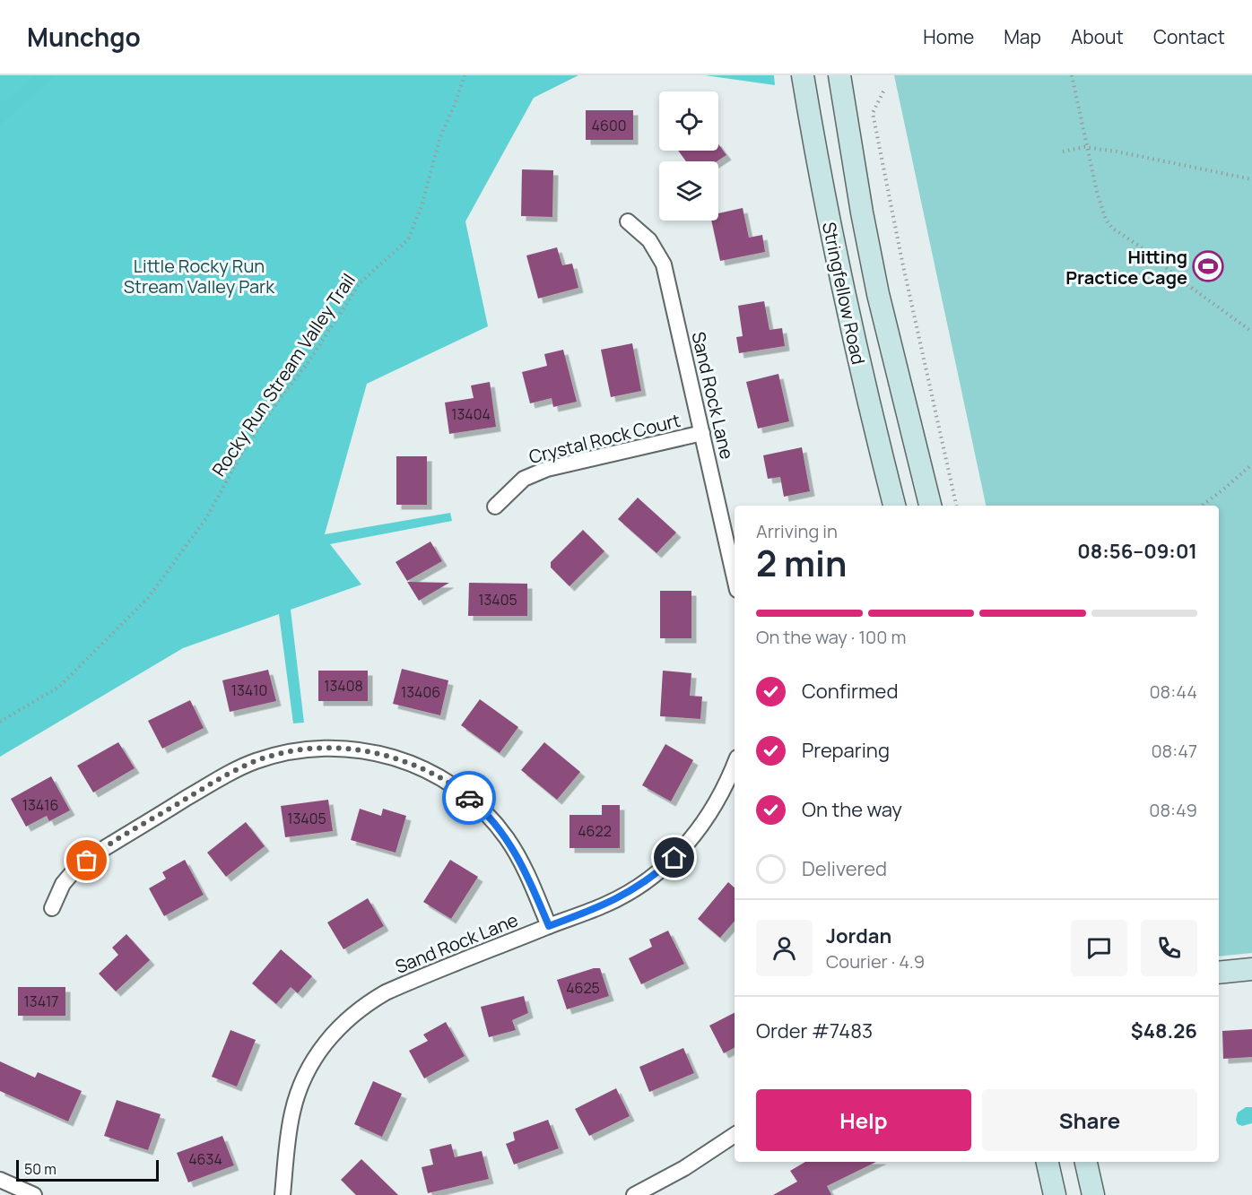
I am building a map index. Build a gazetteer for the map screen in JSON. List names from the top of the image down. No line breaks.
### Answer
{"streets":{"main road":["Stringfellow Road"],"street":["Sand Rock Lane","Crystal Rock Court"],"path":["Rocky Run Stream Valley Trail"]},"crossings":[["Sand Rock Lane","Crystal Rock Court"]],"parks":["Little Rocky Run Stream Valley Park"],"places":{"sports":["Hitting Practice Cage"]},"house_numbers":["4600","13404","13405","13408","13410","13406","13416","13405","4622","4625","13417","4634"],"scale_bar":"50 m","page":{"header":"Munchgo","nav":["Home","Map","About","Contact"],"heading":["2 min","Arriving in","08:56–09:01"],"panel":["Jordan","Courier · 4.9","Order #7483","$48.26"],"bar":"On the way · 100 m","list":[["Confirmed","08:44"],["Preparing","08:47"],["On the way","08:49"],"Delivered"],"buttons":["Help","Share"],"scale":"50 m"}}
